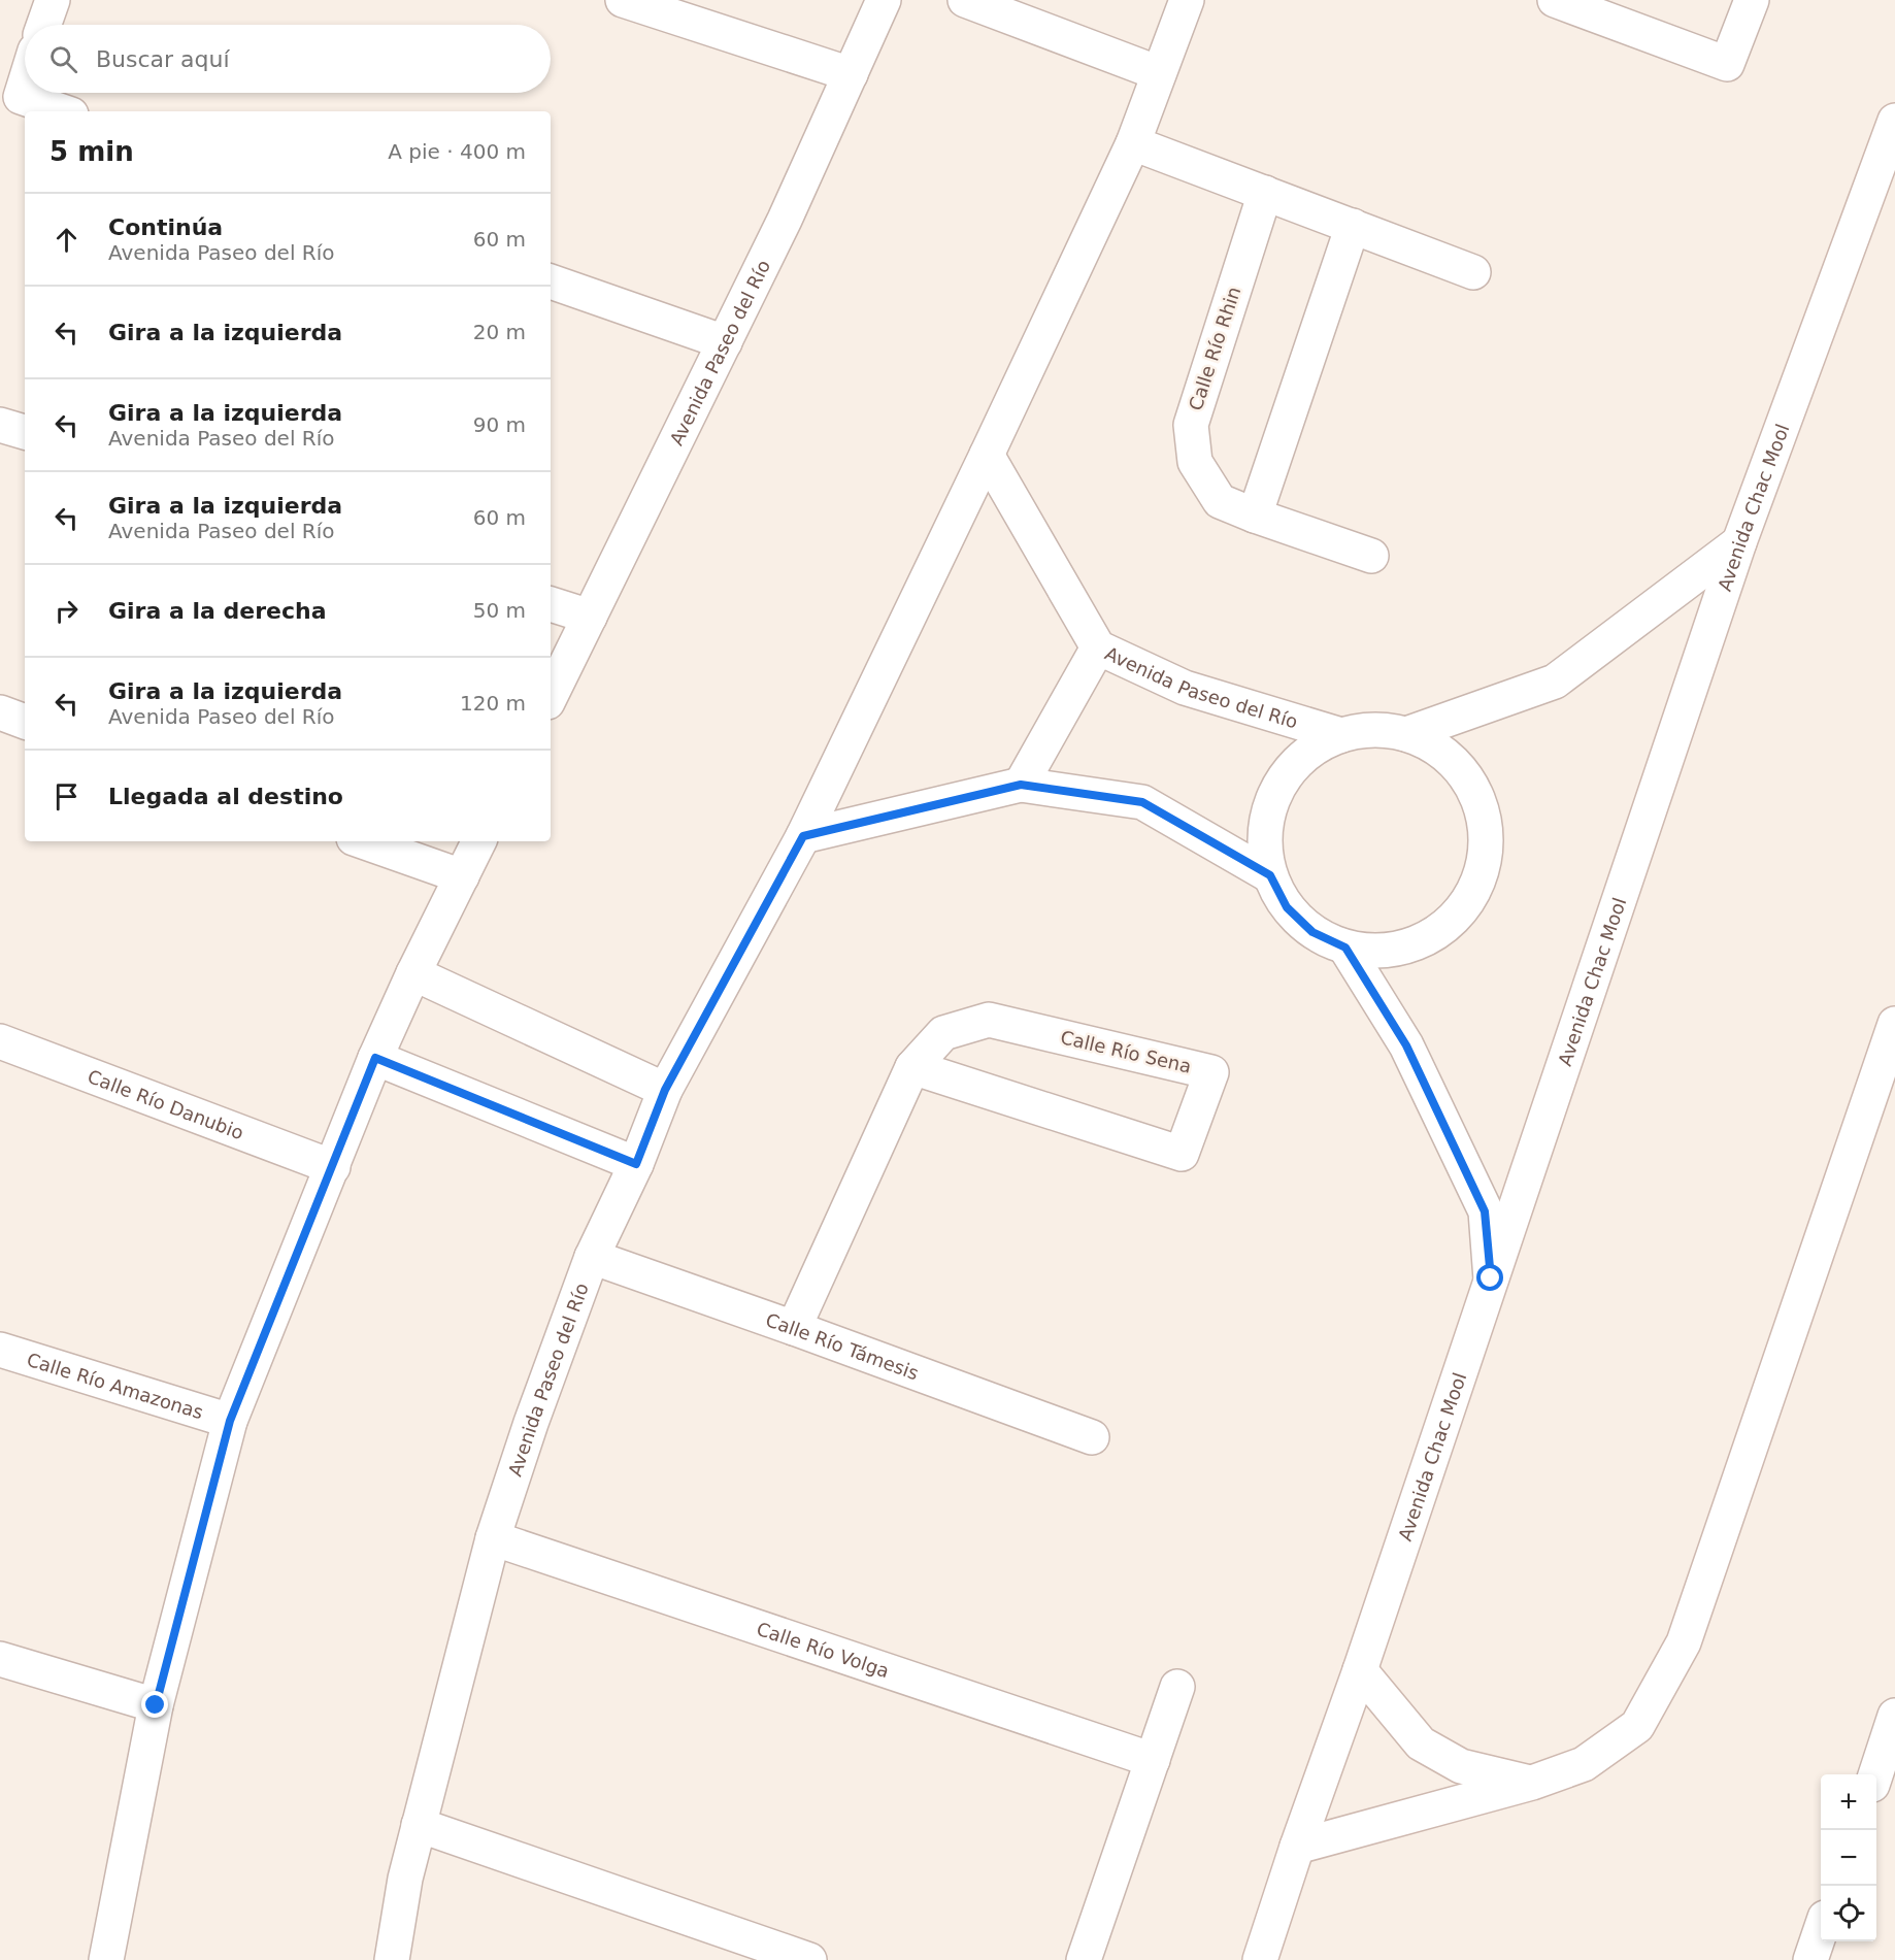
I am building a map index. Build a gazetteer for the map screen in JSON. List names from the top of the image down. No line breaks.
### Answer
{"streets":{"street":["Calle Río Rhin","Avenida Paseo del Río","Avenida Chac Mool","Calle Río Sena","Calle Río Danubio","Calle Río Támesis","Calle Río Amazonas","Calle Río Volga"]},"crossings":[["Avenida Paseo del Río","Calle Río Támesis"],["Avenida Paseo del Río","Calle Río Volga"],["Calle Río Sena","Calle Río Támesis"]],"page":{"search":"Buscar aquí","heading":["5 min","A pie · 400 m"],"list":[["Continúa","Avenida Paseo del Río","60 m"],["Gira a la izquierda","20 m"],["Gira a la izquierda","Avenida Paseo del Río","90 m"],["Gira a la izquierda","Avenida Paseo del Río","60 m"],["Gira a la derecha","50 m"],["Gira a la izquierda","Avenida Paseo del Río","120 m"],"Llegada al destino"],"map_buttons":["+","−"]}}
